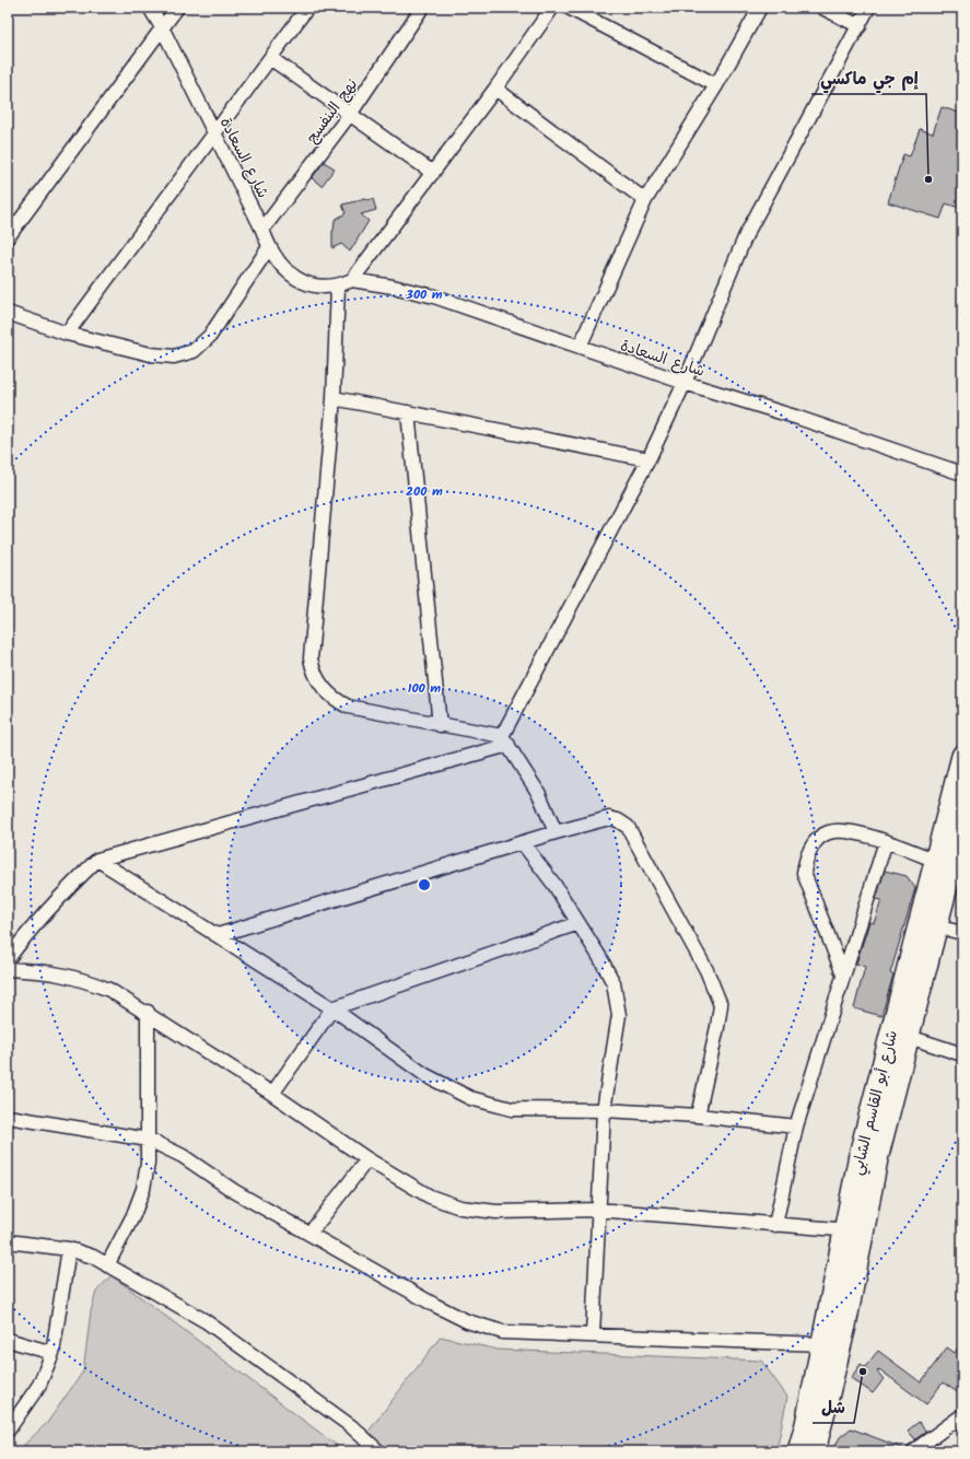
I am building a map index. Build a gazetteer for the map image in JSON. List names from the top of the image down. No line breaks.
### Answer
{"streets":{"main road":["شارع أبو القاسم الشابي"],"street":["نهج البنفسج","شارع السعادة"]},"crossings":[["نهج البنفسج","شارع السعادة"]],"places":["إم جي ماكسي","شل"],"rings":["300 m","200 m","100 m"]}
